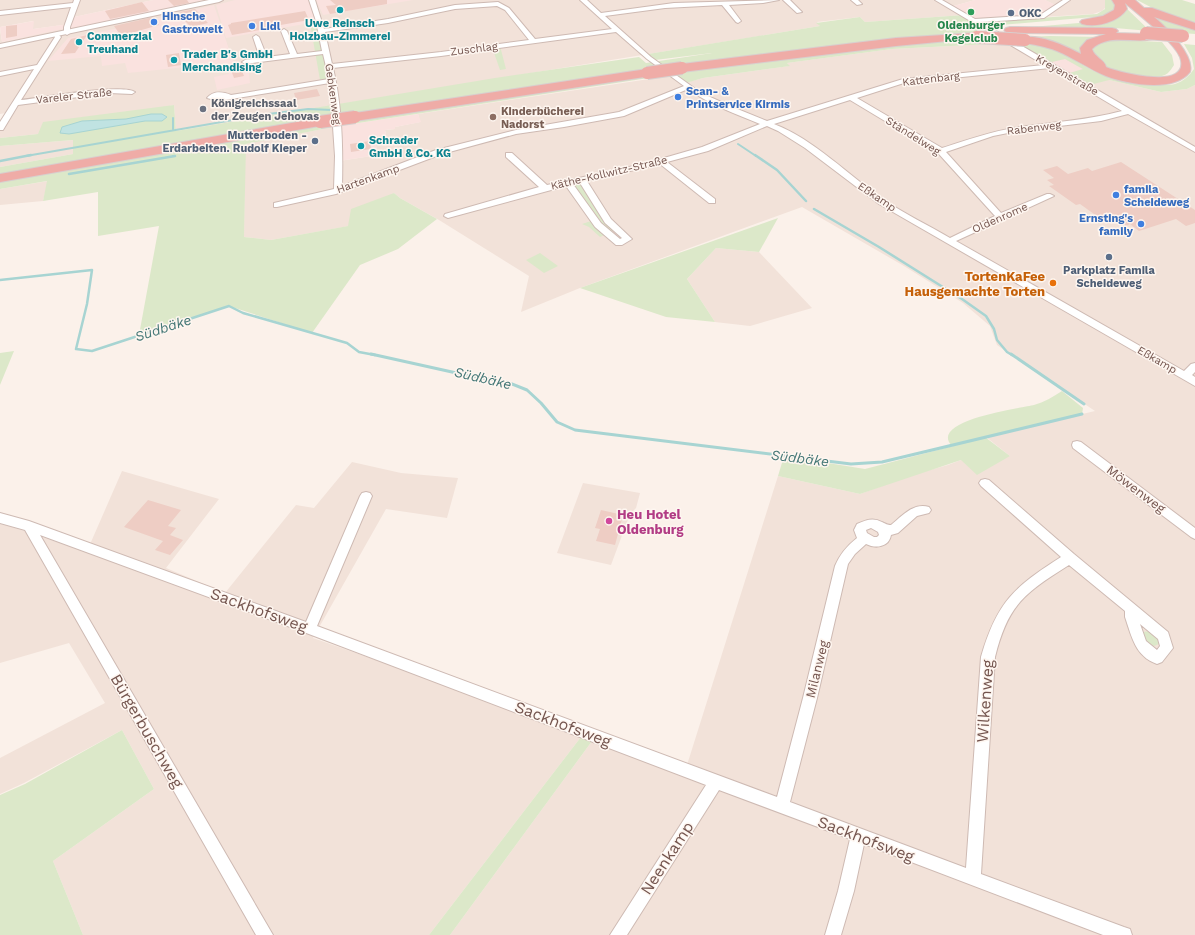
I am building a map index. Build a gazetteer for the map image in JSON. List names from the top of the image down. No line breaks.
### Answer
{"streets":{"street":["Zuschlag","Kreyenstraße","Kattenbarg","Gebkenweg","Vareler Straße","Rabenweg","Ständelweg","Käthe-Kollwitz-Straße","Hartenkamp","Eßkamp","Oldenrome","Möwenweg","Sackhofsweg","Milanweg","Wilkenweg","Bürgerbuschweg","Neenkamp"]},"crossings":[["Zuschlag","Gebkenweg"],["Zuschlag","Eßkamp"],["Kreyenstraße","Kattenbarg"],["Kreyenstraße","Rabenweg"],["Kattenbarg","Ständelweg"],["Kattenbarg","Käthe-Kollwitz-Straße"],["Kattenbarg","Eßkamp"],["Gebkenweg","Hartenkamp"],["Rabenweg","Ständelweg"],["Ständelweg","Oldenrome"],["Käthe-Kollwitz-Straße","Eßkamp"],["Hartenkamp","Eßkamp"],["Eßkamp","Oldenrome"],["Sackhofsweg","Milanweg"],["Sackhofsweg","Wilkenweg"],["Sackhofsweg","Bürgerbuschweg"],["Sackhofsweg","Neenkamp"]],"water":["Südbäke"],"places":["Uwe Reinsch Holzbau-Zimmerei","Oldenburger Kegelclub","OKC","Hinsche Gastrowelt","Lidl","Commerzial Treuhand","Trader B's GmbH Merchandising","Scan- & Printservice Kirmis","Königreichssaal der Zeugen Jehovas","Kinderbücherei Nadorst","Mutterboden - Erdarbeiten. Rudolf Kieper","Schrader GmbH & Co. KG","famila Scheideweg","Ernsting's family","Parkplatz Famila Scheideweg","TortenKaFee Hausgemachte Torten","Heu Hotel Oldenburg"]}
